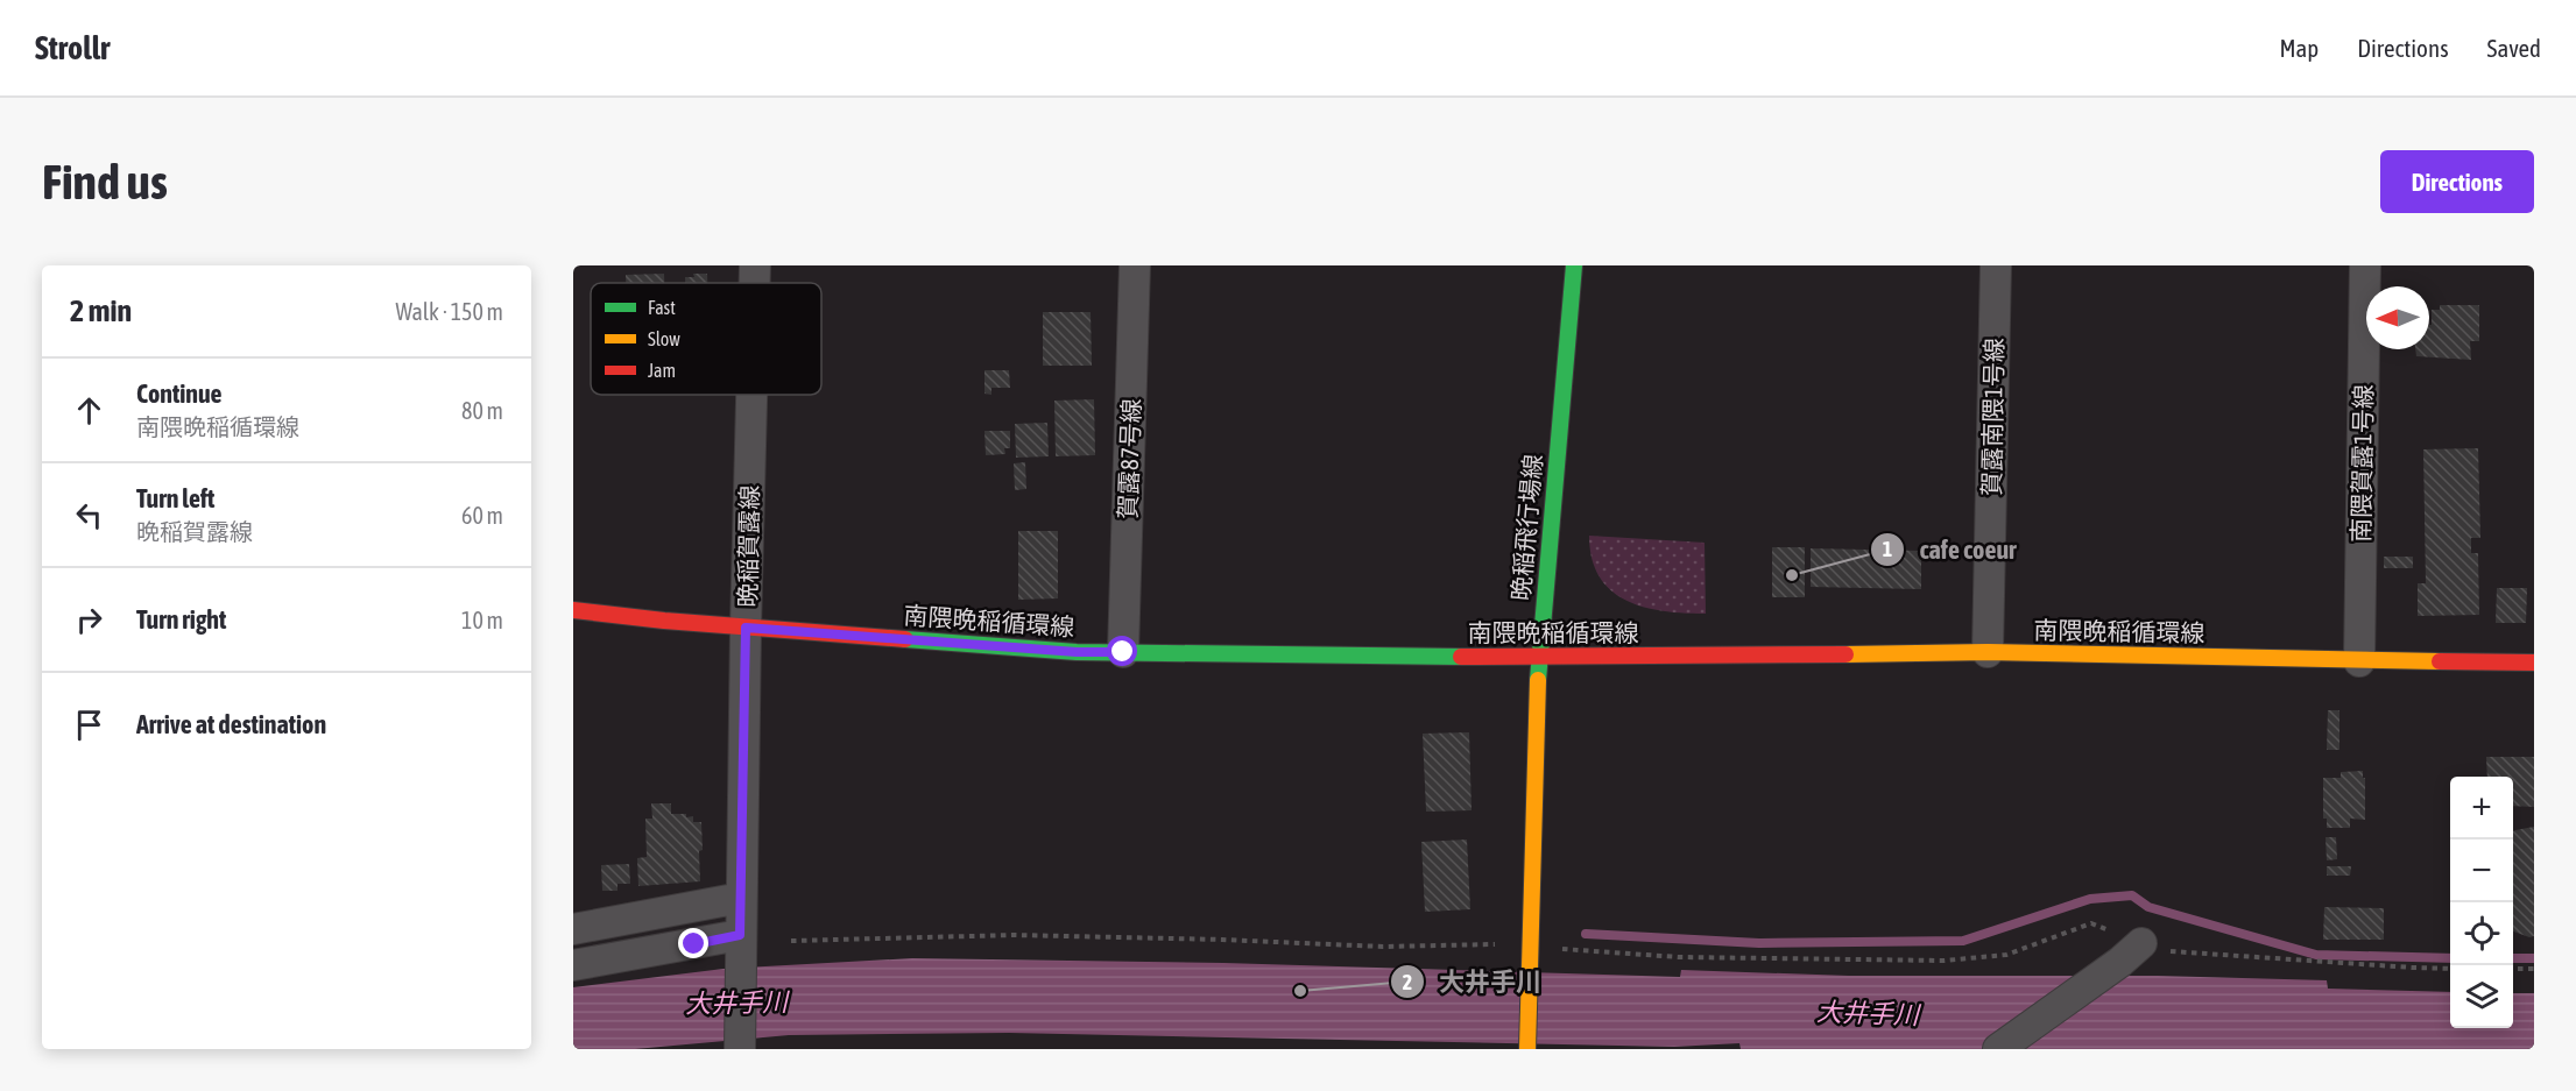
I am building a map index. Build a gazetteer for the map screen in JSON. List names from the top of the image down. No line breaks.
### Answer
{"streets":{"street":["賀露南隈1号線","賀露87号線","南隈賀露1号線","晩稲飛行場線","晩稲賀露線","南隈晩稲循環線"]},"crossings":[["賀露南隈1号線","南隈晩稲循環線"],["賀露87号線","南隈晩稲循環線"],["南隈賀露1号線","南隈晩稲循環線"],["晩稲飛行場線","南隈晩稲循環線"],["晩稲賀露線","南隈晩稲循環線"]],"water":["大井手川"],"places":["cafe coeur","大井手川"],"legend":["Fast","Slow","Jam"],"north":"left","page":{"header":"Strollr","nav":["Map","Directions","Saved"],"buttons":"Directions","title":"Find us","heading":["2 min","Walk · 150 m"],"list":[["Continue","南隈晩稲循環線","80 m"],["Turn left","晩稲賀露線","60 m"],["Turn right","10 m"],"Arrive at destination"],"map_buttons":["+","−"]}}
